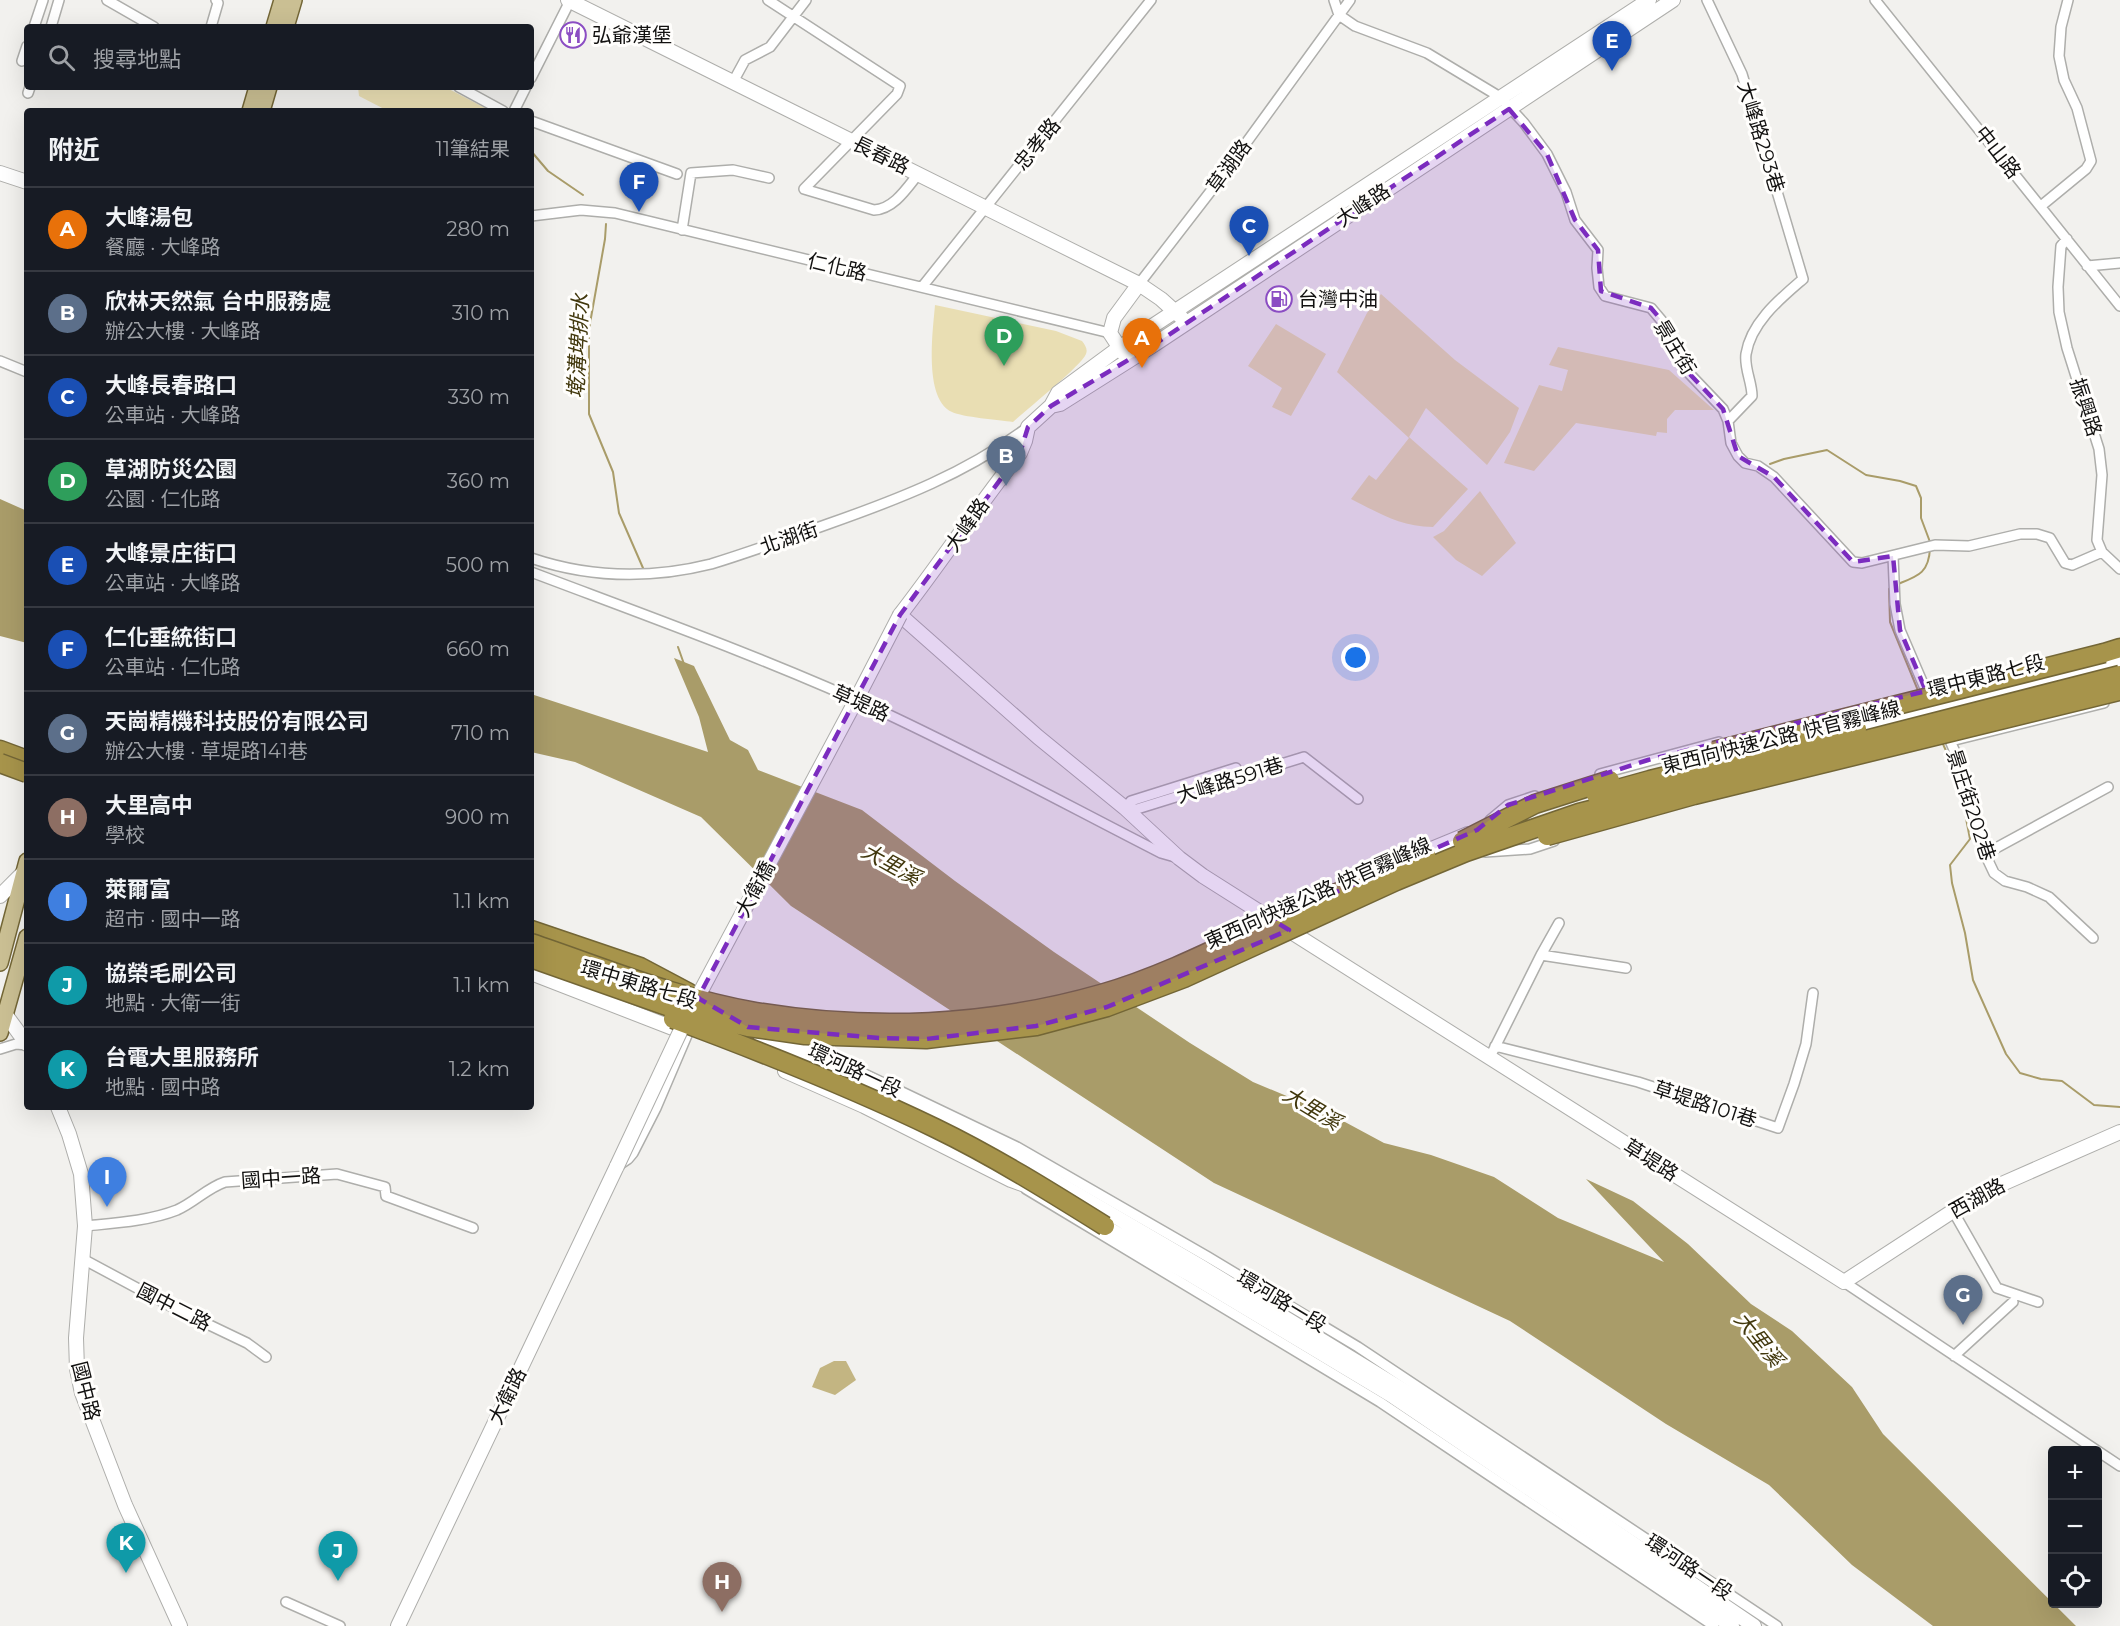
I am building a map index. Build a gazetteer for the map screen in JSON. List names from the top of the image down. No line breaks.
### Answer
{"streets":{"highway":["東西向快速公路 快官霧峰線"],"street":["大峰路293巷","忠孝路","中山路","長春路","草湖路","大峰路","仁化路","景庄街","振興路","北湖街","環中東路七段","草堤路","大峰路591巷","景庄街202巷","大衛橋","環河路一段","草堤路101巷","國中一路","西湖路","國中二路","國中路","大衛路"]},"crossings":[["大峰路293巷","景庄街"],["忠孝路","長春路"],["忠孝路","仁化路"],["中山路","振興路"],["長春路","草湖路"],["長春路","大峰路"],["草湖路","仁化路"],["草湖路","景庄街"],["大峰路","景庄街"],["大峰路","北湖街"],["大峰路","草堤路"],["大峰路","大衛橋"],["景庄街","振興路"],["景庄街","景庄街202巷"],["環中東路七段","草堤路"],["環中東路七段","東西向快速公路 快官霧峰線"],["環中東路七段","景庄街202巷"],["環中東路七段","環河路一段"],["草堤路","大峰路591巷"],["草堤路","大衛橋"],["草堤路","草堤路101巷"],["草堤路","西湖路"],["大衛橋","大衛路"],["國中一路","國中路"],["國中二路","國中路"]],"water":["墘溝埤排水","大里溪"],"places":{"restaurant":["弘爺漢堡"],"fuel station":["台灣中油"]},"page":{"pins":["E","F","C","D","A","B","I","G","K","J","H"],"search":"搜尋地點","heading":["附近","11筆結果"],"list":[{"mark":"A","name":"大峰湯包","note":"餐廳 · 大峰路","value":"280 m"},{"mark":"B","name":"欣林天然氣 台中服務處","note":"辦公大樓 · 大峰路","value":"310 m"},{"mark":"C","name":"大峰長春路口","note":"公車站 · 大峰路","value":"330 m"},{"mark":"D","name":"草湖防災公園","note":"公園 · 仁化路","value":"360 m"},{"mark":"E","name":"大峰景庄街口","note":"公車站 · 大峰路","value":"500 m"},{"mark":"F","name":"仁化垂統街口","note":"公車站 · 仁化路","value":"660 m"},{"mark":"G","name":"天崗精機科技股份有限公司","note":"辦公大樓 · 草堤路141巷","value":"710 m"},{"mark":"H","name":"大里高中","note":"學校","value":"900 m"},{"mark":"I","name":"萊爾富","note":"超市 · 國中一路","value":"1.1 km"},{"mark":"J","name":"協榮毛刷公司","note":"地點 · 大衛一街","value":"1.1 km"},{"mark":"K","name":"台電大里服務所","note":"地點 · 國中路","value":"1.2 km"}],"map_buttons":["+","−"]}}
